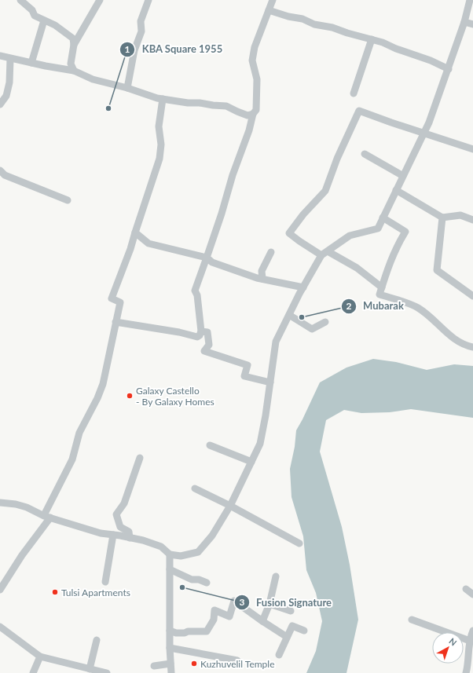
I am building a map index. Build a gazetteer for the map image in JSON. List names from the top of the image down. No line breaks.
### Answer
{"places":["KBA Square 1955","Mubarak","Galaxy Castello - By Galaxy Homes","Fusion Signature","Tulsi Apartments","Kuzhuvelil Temple"],"north":"top right"}
